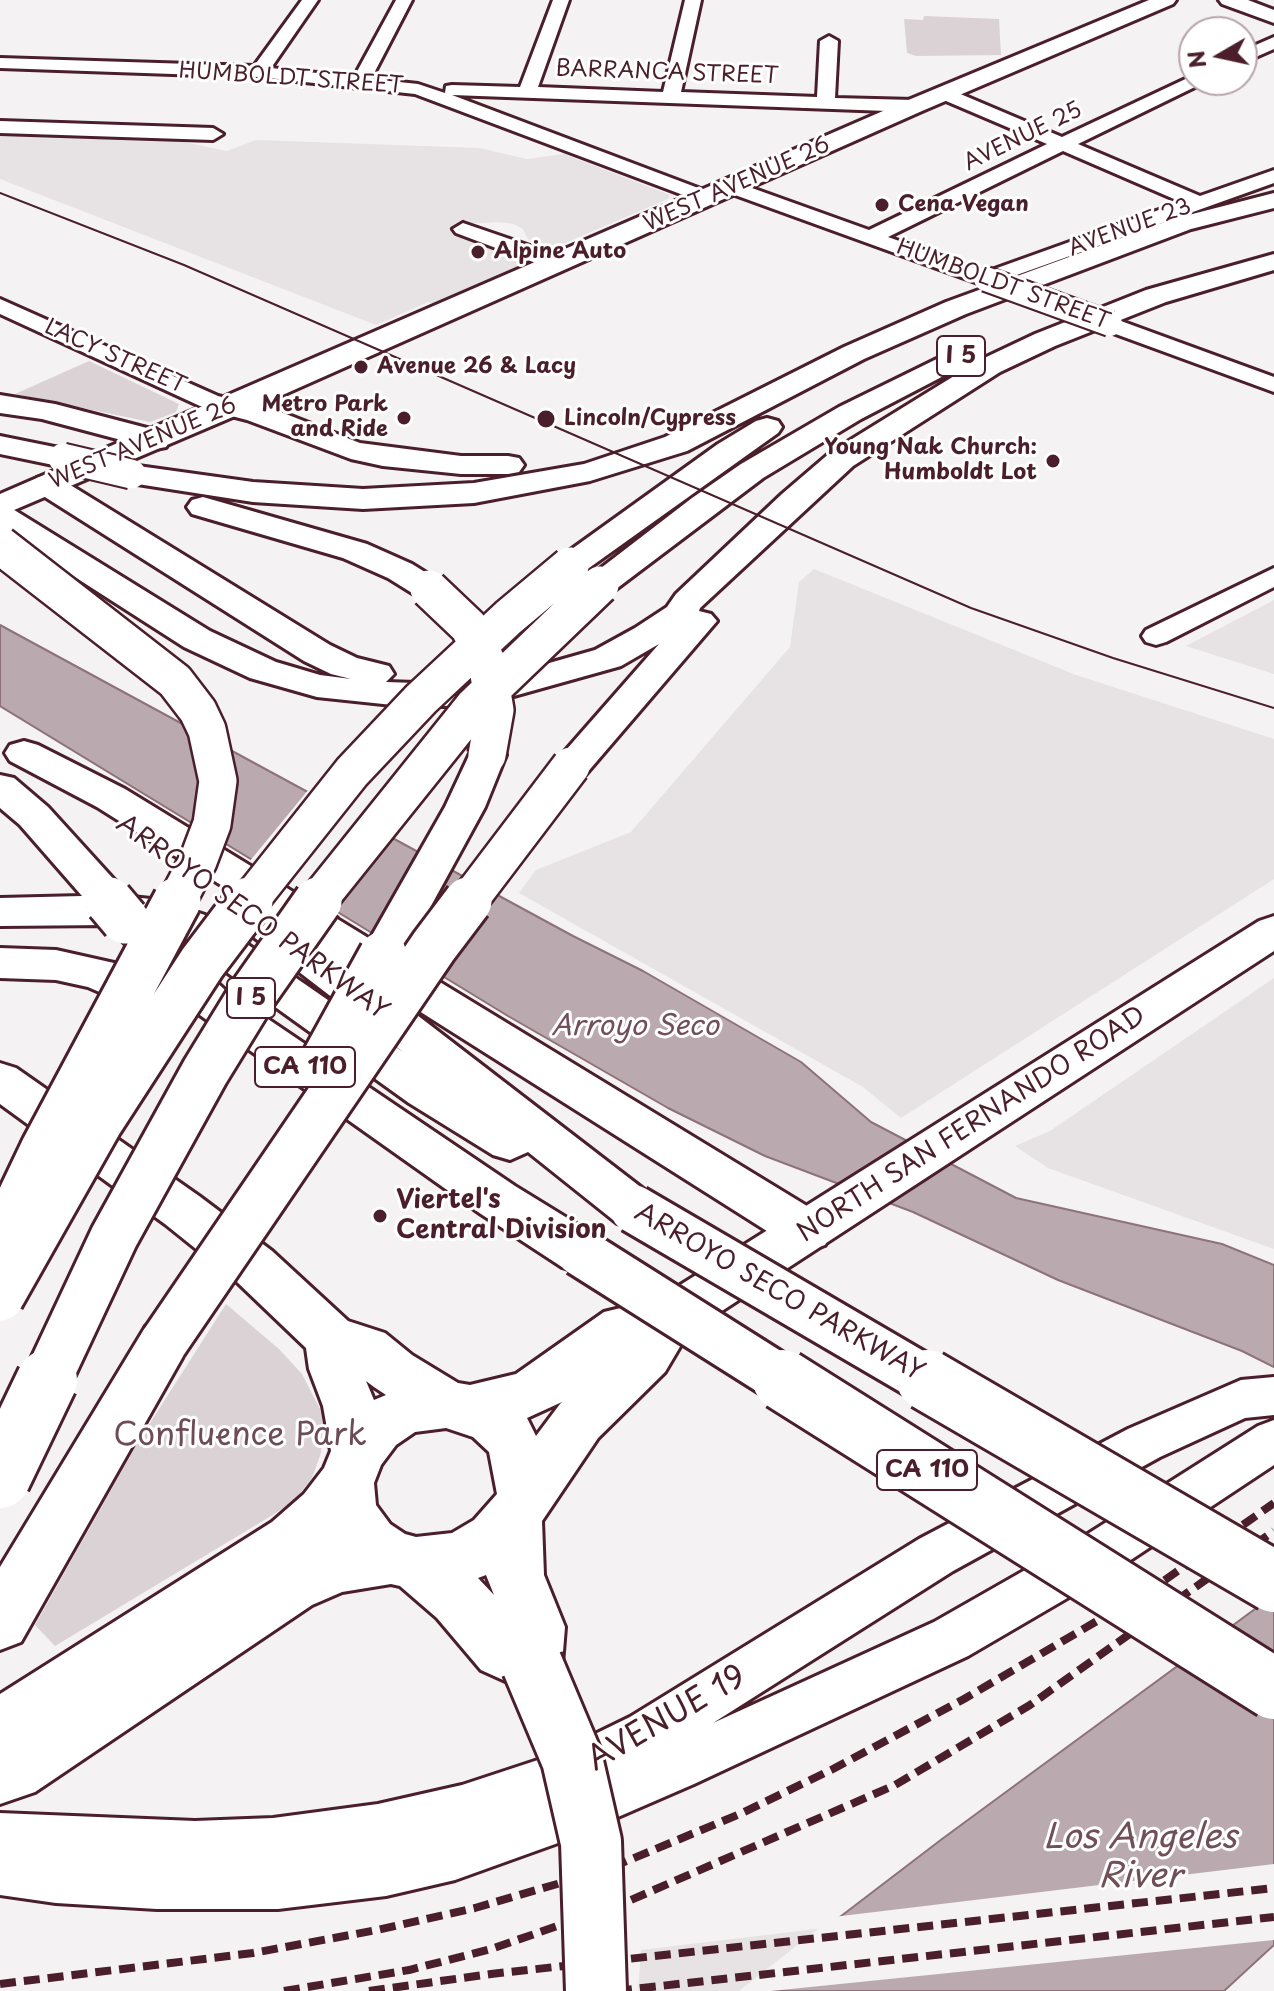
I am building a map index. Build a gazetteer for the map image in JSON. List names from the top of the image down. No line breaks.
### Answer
{"streets":{"main road":["WEST AVENUE 26","I 5","ARROYO SECO PARKWAY","CA 110","NORTH SAN FERNANDO ROAD"],"street":["BARRANCA STREET","HUMBOLDT STREET","AVENUE 25","AVENUE 23","LACY STREET","AVENUE 19"]},"crossings":[["BARRANCA STREET","HUMBOLDT STREET"],["BARRANCA STREET","WEST AVENUE 26"],["HUMBOLDT STREET","AVENUE 25"],["HUMBOLDT STREET","WEST AVENUE 26"],["HUMBOLDT STREET","AVENUE 23"],["WEST AVENUE 26","LACY STREET"],["ARROYO SECO PARKWAY","CA 110"]],"water":["Arroyo Seco","Los Angeles River"],"parks":["Confluence Park"],"places":["Cena Vegan","Alpine Auto","Avenue 26 & Lacy","Metro Park and Ride","Lincoln/Cypress","Young Nak Church: Humboldt Lot","Viertel's Central Division"],"north":"left"}
